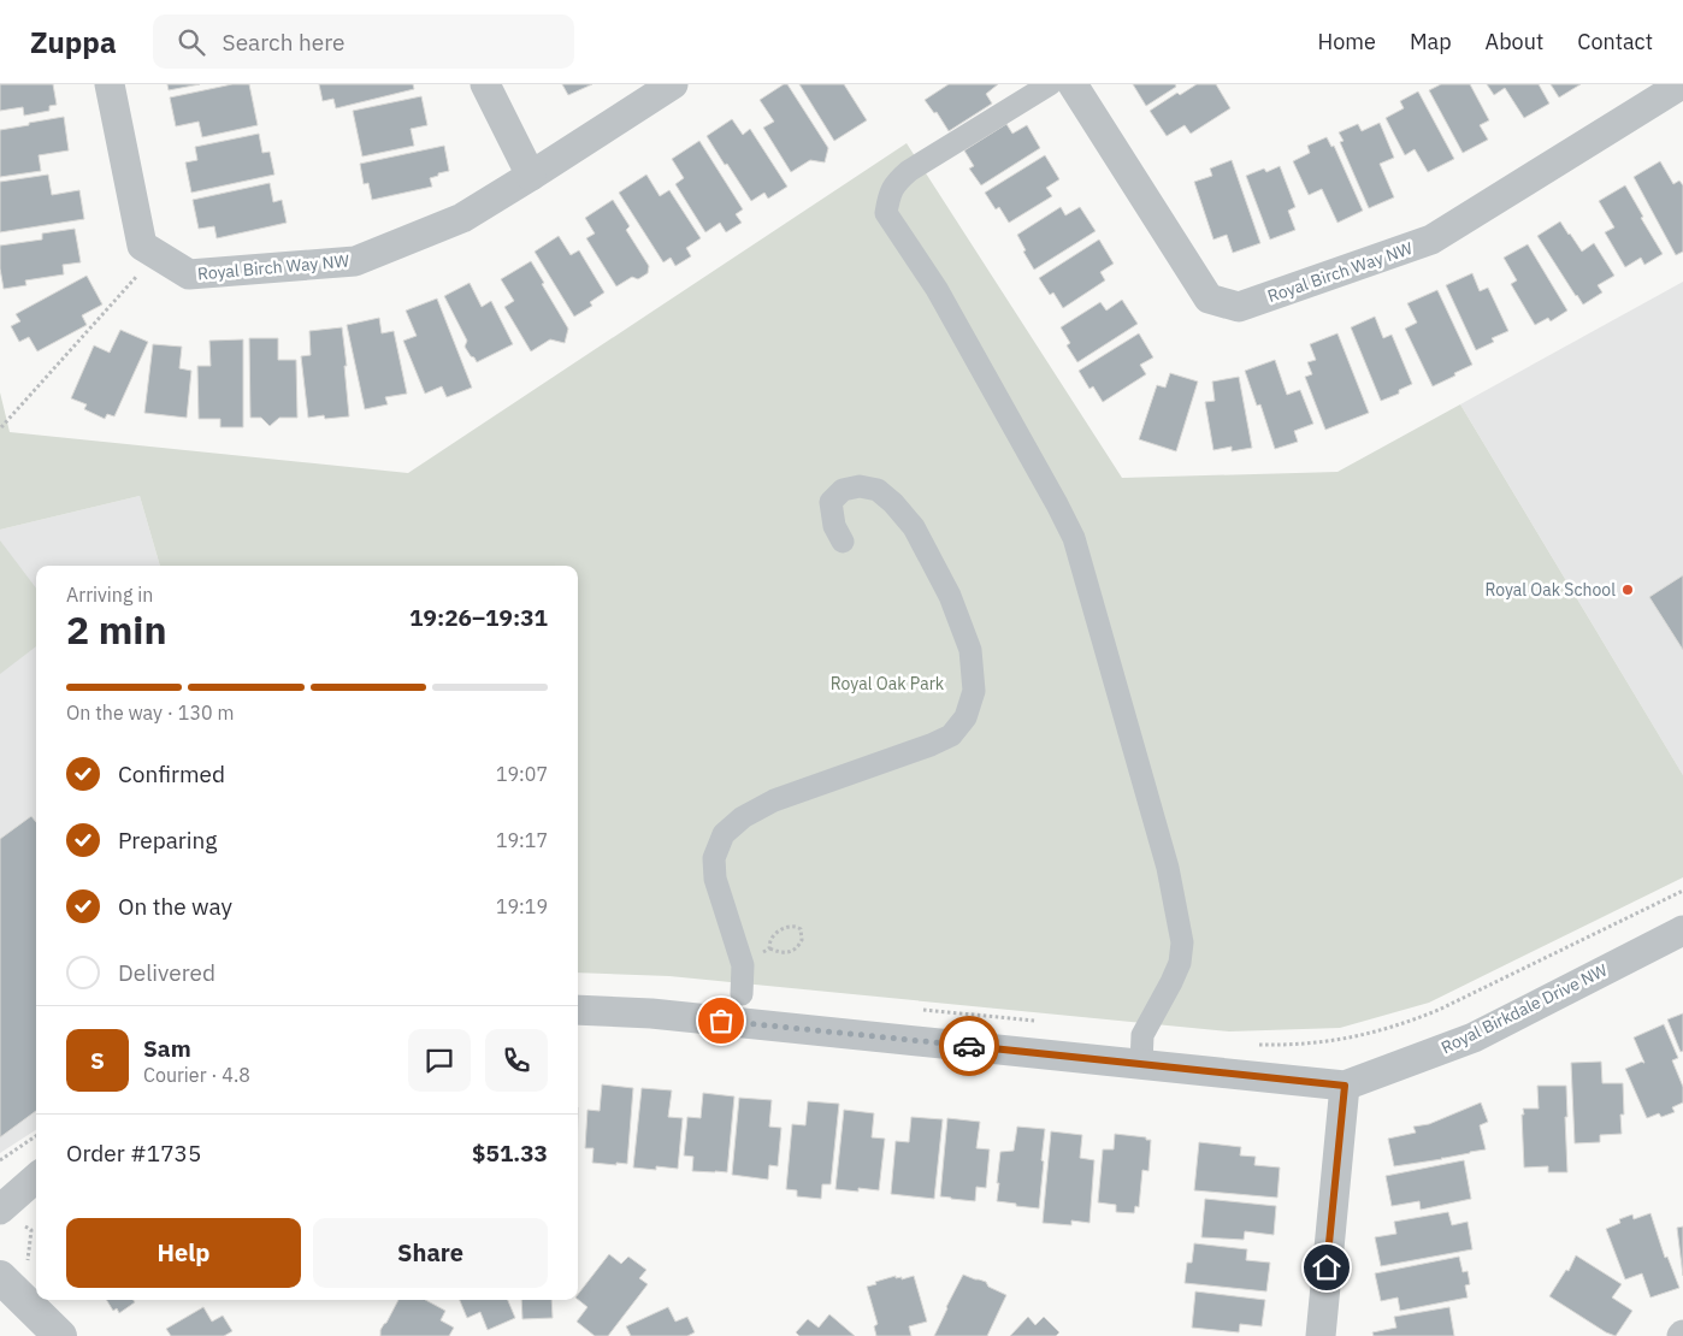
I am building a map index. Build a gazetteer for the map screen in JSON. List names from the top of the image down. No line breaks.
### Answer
{"streets":{"street":["Royal Birch Way NW","Royal Birkdale Drive NW"]},"parks":["Royal Oak Park"],"places":["Royal Oak School"],"page":{"header":"Zuppa","search":"Search here","nav":["Home","Map","About","Contact"],"heading":["2 min","Arriving in","19:26–19:31"],"panel":["Sam","Courier · 4.8","Order #1735","$51.33"],"bar":"On the way · 130 m","list":[["Confirmed","19:07"],["Preparing","19:17"],["On the way","19:19"],"Delivered"],"round":"S","buttons":["Help","Share"]}}
